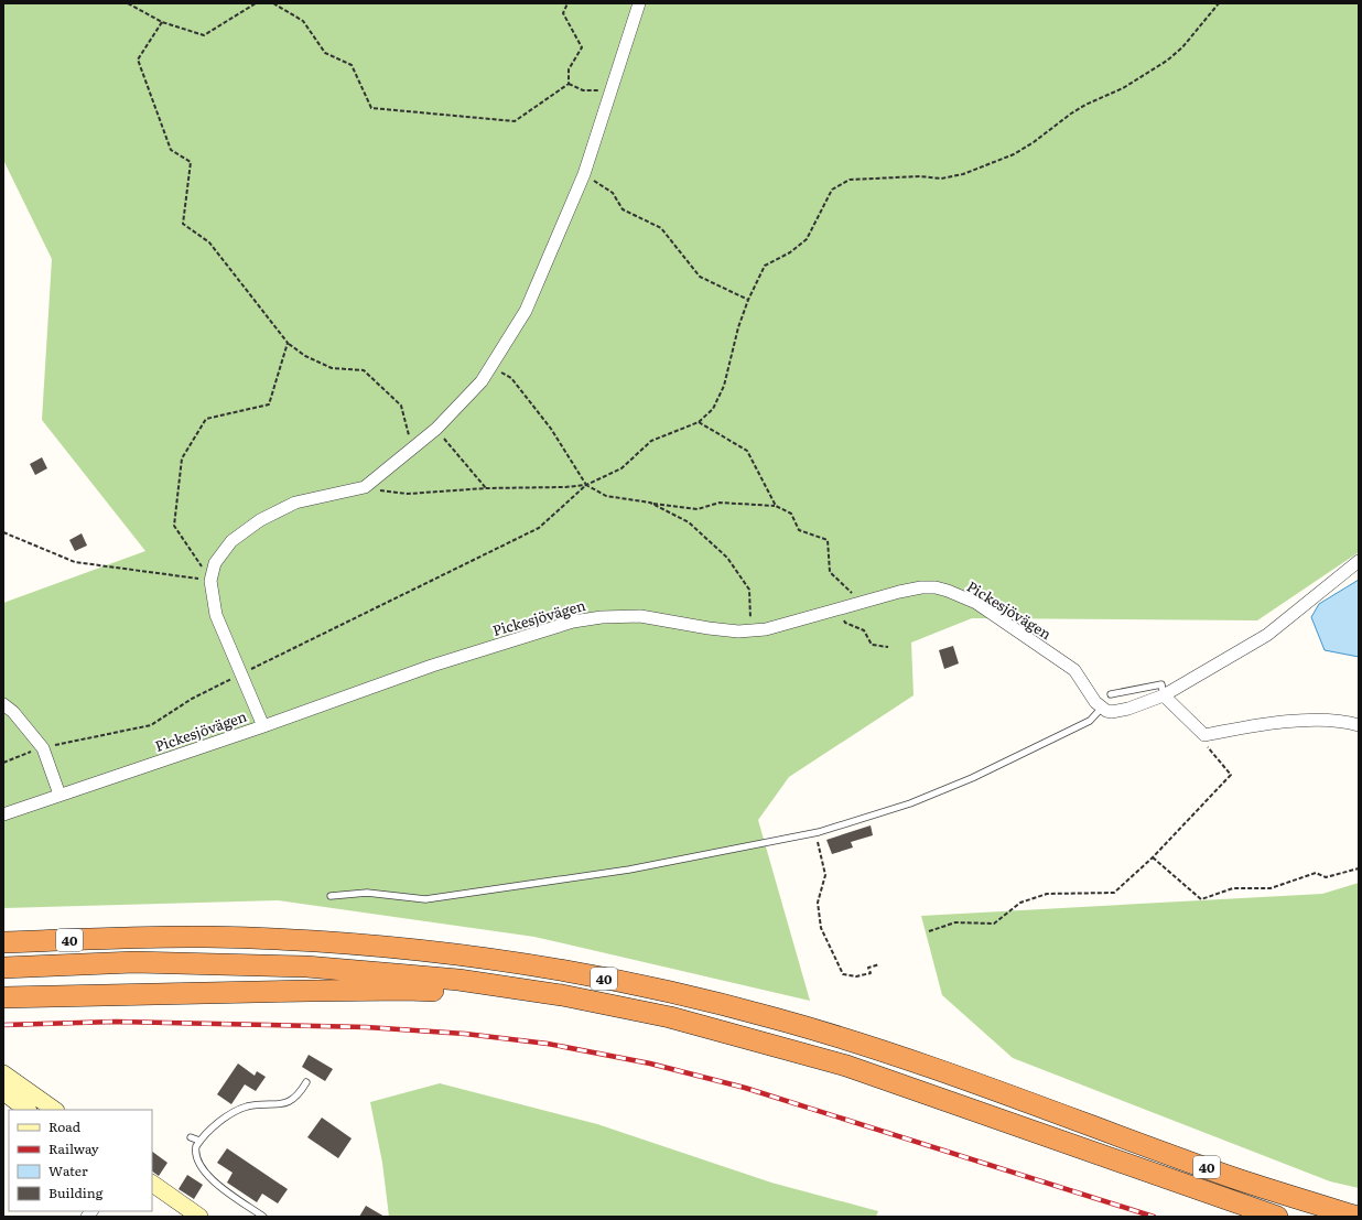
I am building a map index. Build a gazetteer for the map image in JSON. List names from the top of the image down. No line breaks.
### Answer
{"streets":{"highway":["40"],"street":["Pickesjövägen"]},"legend":["Road","Railway","Water","Building"]}
